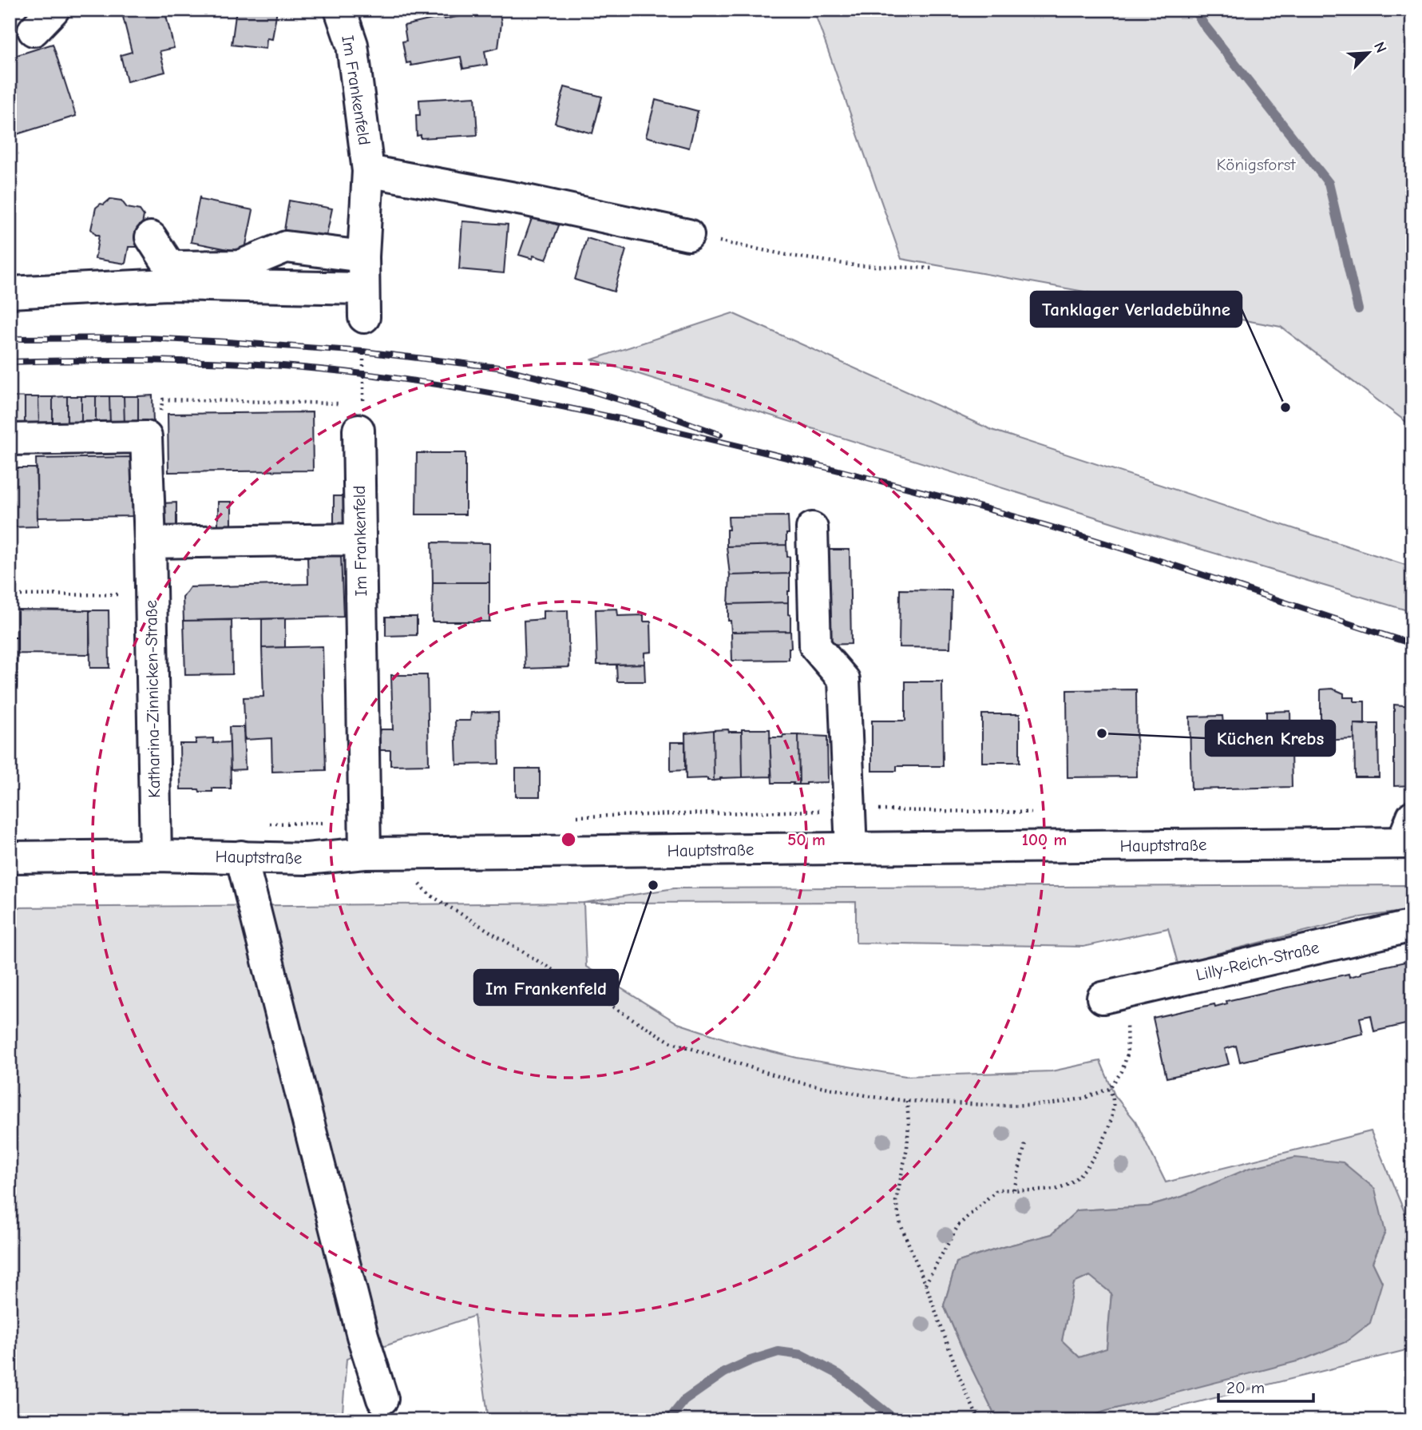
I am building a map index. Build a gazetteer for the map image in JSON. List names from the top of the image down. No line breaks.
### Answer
{"streets":{"street":["Im Frankenfeld","Katharina-Zinnicken-Straße","Hauptstraße","Lilly-Reich-Straße"]},"crossings":[["Im Frankenfeld","Hauptstraße"],["Katharina-Zinnicken-Straße","Hauptstraße"]],"parks":["Königsforst"],"places":["Tanklager Verladebühne","Küchen Krebs","Im Frankenfeld"],"scale_bar":"20 m","north":"top right","rings":["50 m","100 m"]}
